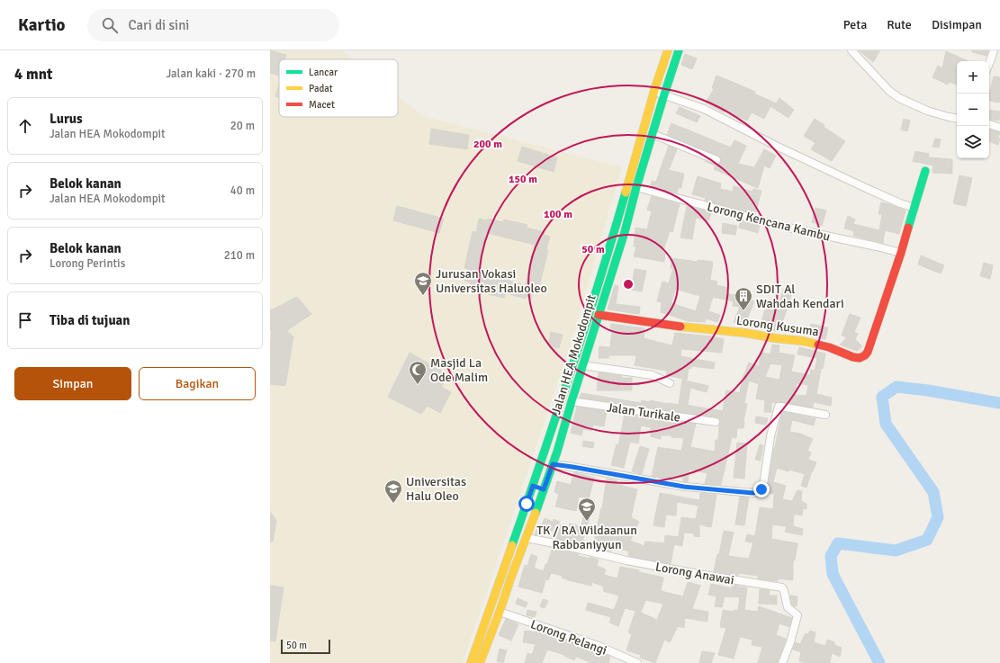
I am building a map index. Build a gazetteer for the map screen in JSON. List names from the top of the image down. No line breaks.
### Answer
{"streets":{"street":["Lorong Kencana Kambu","Lorong Kusuma","Jalan HEA Mokodompit","Jalan Turikale","Lorong Anawai","Lorong Pelangi"]},"crossings":[["Lorong Kencana Kambu","Lorong Kusuma"],["Lorong Kencana Kambu","Jalan HEA Mokodompit"],["Lorong Kusuma","Jalan HEA Mokodompit"],["Jalan HEA Mokodompit","Jalan Turikale"],["Jalan HEA Mokodompit","Lorong Anawai"],["Jalan HEA Mokodompit","Lorong Pelangi"]],"places":{"school or university":["Jurusan Vokasi Universitas Haluoleo","Universitas Halu Oleo","TK / RA Wildaanun Rabbaniyyun"],"building":["SDIT Al Wahdah Kendari"],"mosque":["Masjid La Ode Malim"]},"legend":["Lancar","Padat","Macet"],"scale_bar":"50 m","page":{"header":"Kartio","search":"Cari di sini","nav":["Peta","Rute","Disimpan"],"heading":["4 mnt","Jalan kaki · 270 m"],"map_buttons":["+","−"],"list":[["Lurus","Jalan HEA Mokodompit","20 m"],["Belok kanan","Jalan HEA Mokodompit","40 m"],["Belok kanan","Lorong Perintis","210 m"],"Tiba di tujuan"],"buttons":["Simpan","Bagikan"],"scale":"50 m"},"rings":["200 m","150 m","100 m","50 m"]}
